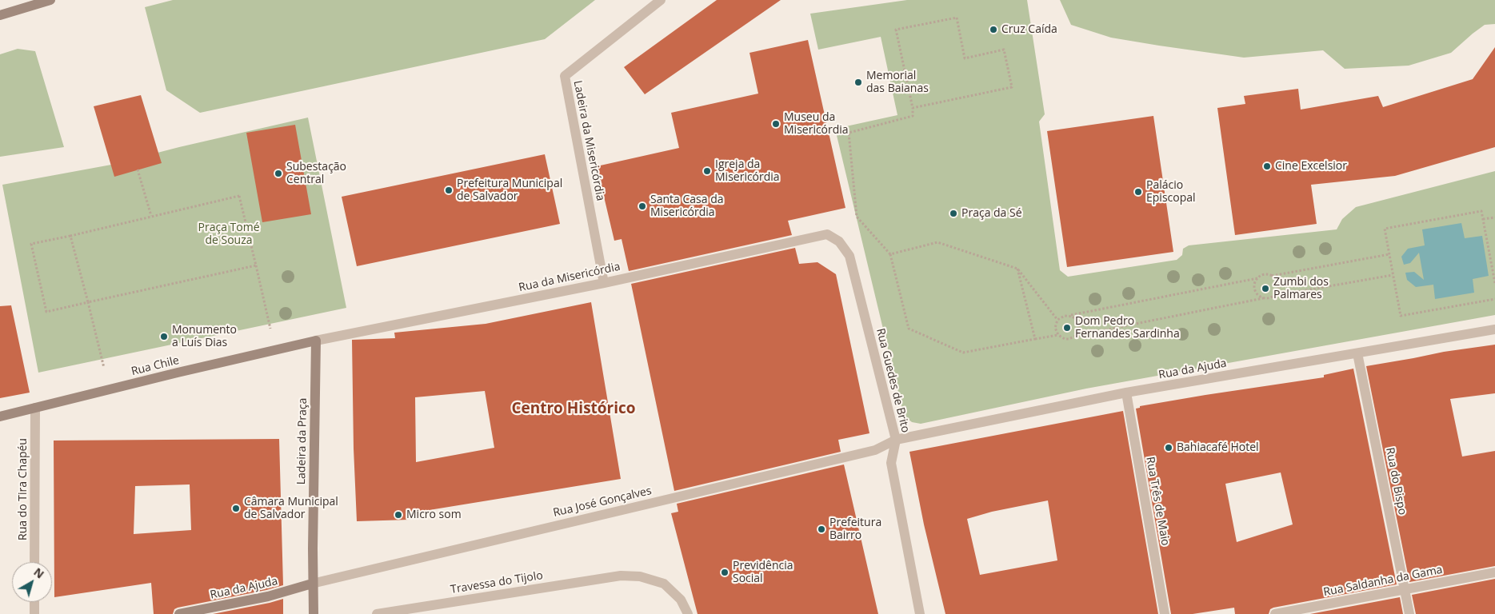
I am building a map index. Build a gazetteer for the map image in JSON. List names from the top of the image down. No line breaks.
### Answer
{"streets":{"main road":["Rua Chile","Rua da Ajuda","Ladeira da Praça"],"street":["Ladeira da Misericórdia","Rua da Misericórdia","Rua Guedes de Brito","Rua do Bispo","Rua do Tira Chapéu","Rua Três de Maio","Rua José Gonçalves","Rua Saldanha da Gama","Travessa do Tijolo"]},"crossings":[["Ladeira da Misericórdia","Rua da Misericórdia"],["Rua da Misericórdia","Rua Chile"],["Rua da Misericórdia","Rua Guedes de Brito"],["Rua da Misericórdia","Ladeira da Praça"],["Rua Chile","Ladeira da Praça"],["Rua Chile","Rua do Tira Chapéu"],["Rua da Ajuda","Rua Guedes de Brito"],["Rua da Ajuda","Ladeira da Praça"],["Rua da Ajuda","Rua do Bispo"],["Rua da Ajuda","Rua Três de Maio"],["Rua da Ajuda","Rua José Gonçalves"],["Rua Guedes de Brito","Rua José Gonçalves"],["Ladeira da Praça","Rua José Gonçalves"],["Rua do Bispo","Rua Saldanha da Gama"]],"districts":["Centro Histórico"],"parks":["Praça Tomé de Souza"],"places":["Cruz Caída","Memorial das Baianas","Museu da Misericórdia","Cine Excelsior","Igreja da Misericórdia","Subestação Central","Prefeitura Municipal de Salvador","Palácio Episcopal","Santa Casa da Misericórdia","Praça da Sé","Zumbi dos Palmares","Dom Pedro Fernandes Sardinha","Monumento a Luís Dias","Bahiacafé Hotel","Câmara Municipal de Salvador","Micro som","Prefeitura Bairro","Previdência Social"],"north":"top right"}
